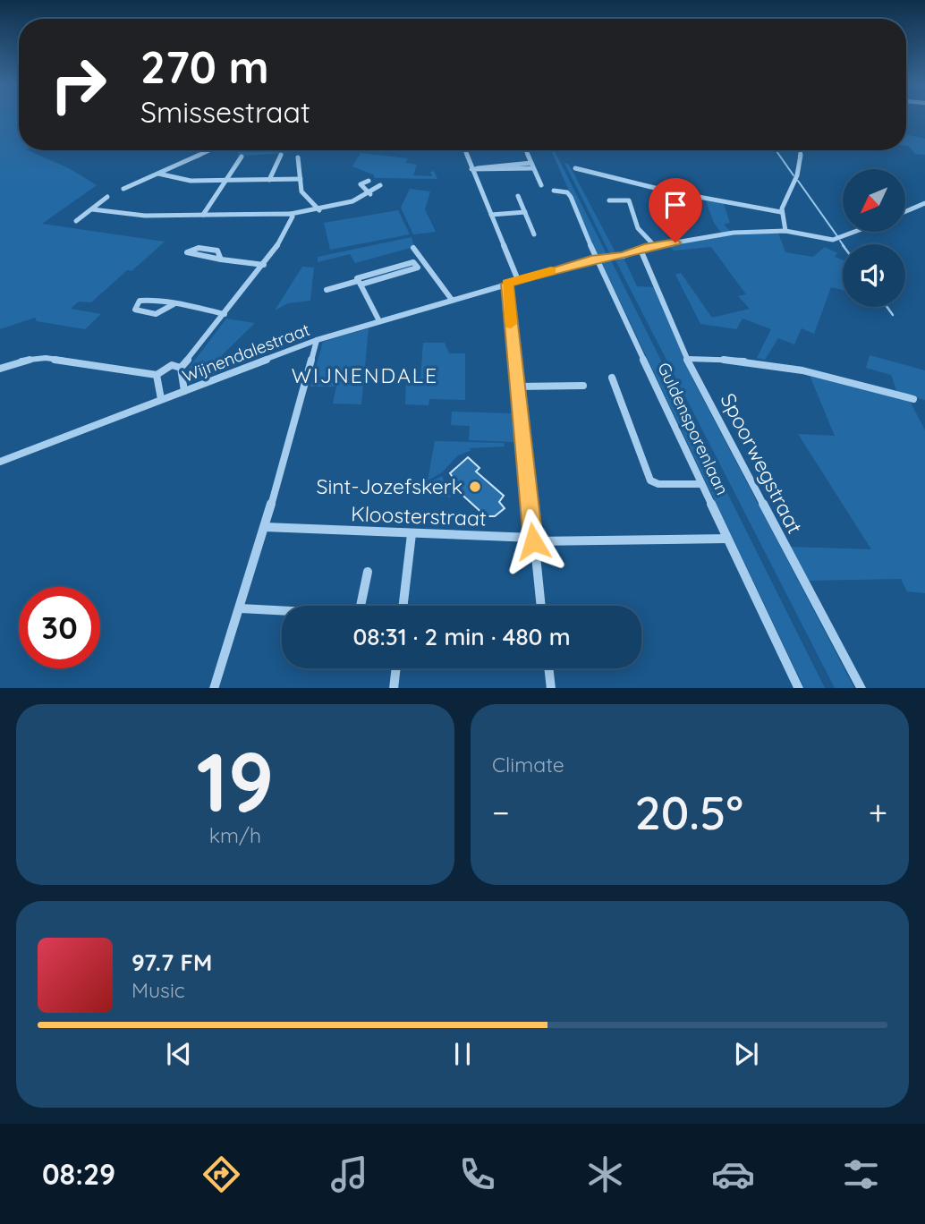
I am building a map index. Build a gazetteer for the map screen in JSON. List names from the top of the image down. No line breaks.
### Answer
{"streets":{"street":["Wijnendalestraat","Guldensporenlaan","Spoorwegstraat","Kloosterstraat"]},"crossings":[["Wijnendalestraat","Guldensporenlaan"],["Wijnendalestraat","Spoorwegstraat"],["Guldensporenlaan","Kloosterstraat"]],"districts":["WIJNENDALE"],"places":["Sint-Jozefskerk"],"north":"bottom left","page":{"turn":["270 m","Smissestraat"],"limit":"30","trip":"08:31 · 2 min · 480 m","tile":[["19","km/h"],"Climate"],"heat":["−","20.5°","+"],"song":["97.7 FM","Music"],"tabs":"08:29"}}
